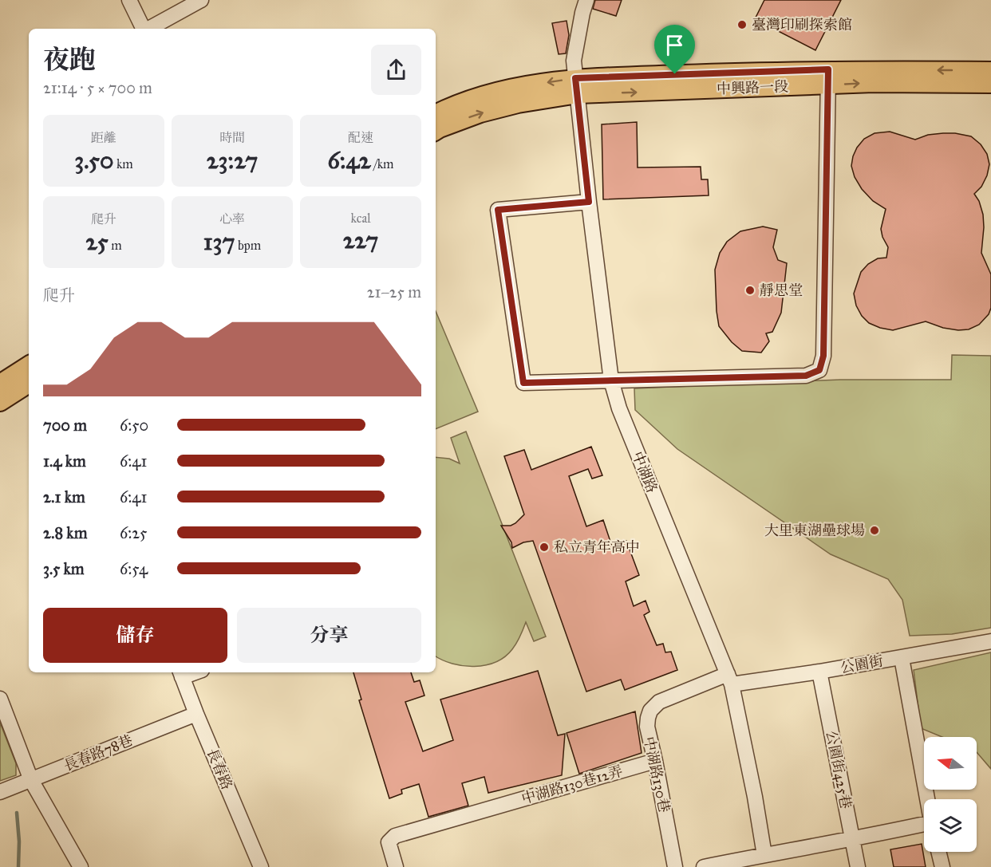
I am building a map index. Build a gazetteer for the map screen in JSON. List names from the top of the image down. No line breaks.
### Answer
{"streets":{"main road":["中興路一段"],"street":["中湖路","公園街","長春路78巷","長春路","公園街425巷","中湖路130巷","中湖路130巷12弄"]},"crossings":[["中興路一段","中湖路"],["中湖路","公園街"],["中湖路","中湖路130巷"],["公園街","公園街425巷"],["公園街","中湖路130巷"],["長春路78巷","長春路"],["中湖路130巷","中湖路130巷12弄"]],"places":["臺灣印刷探索館","靜思堂","大里東湖壘球場","私立青年高中"],"north":"left","page":{"heading":["夜跑","21:14 · 5 × 700 m"],"stats":[["距離","3.50 km"],["時間","23:27"],["配速","6:42 /km"],["爬升","25 m"],["心率","137 bpm"],["kcal","227"]],"chart":["爬升","21–25 m"],"list":[{"name":"700 m","note":"6:50"},{"name":"1.4 km","note":"6:41"},{"name":"2.1 km","note":"6:41"},{"name":"2.8 km","note":"6:25"},{"name":"3.5 km","note":"6:54"}],"buttons":["儲存","分享"]}}
